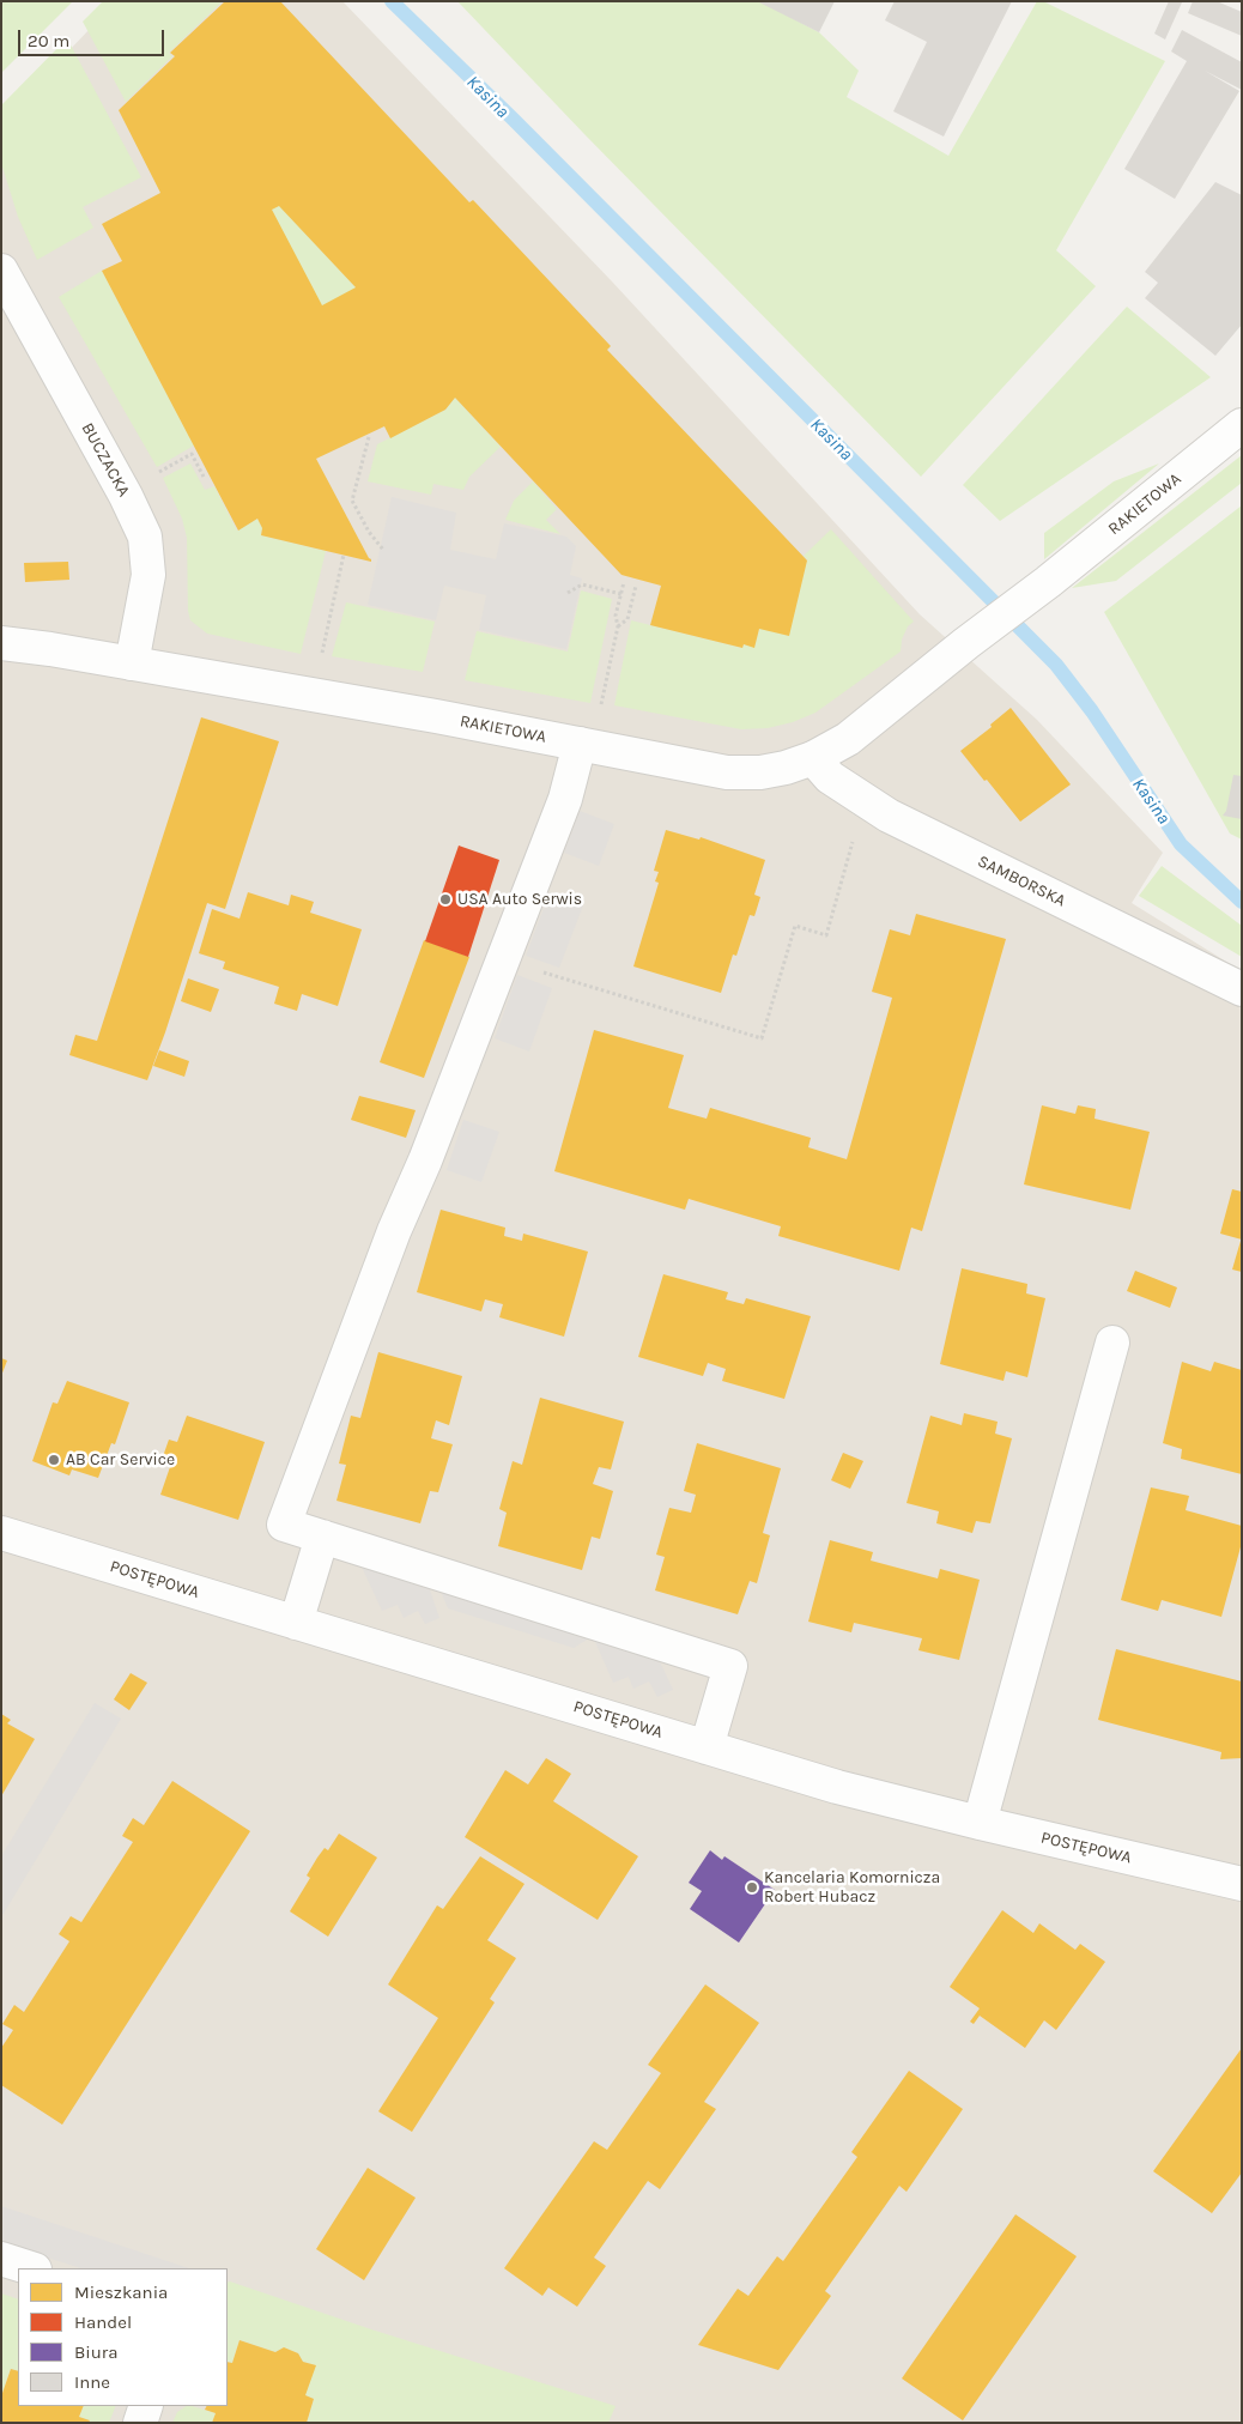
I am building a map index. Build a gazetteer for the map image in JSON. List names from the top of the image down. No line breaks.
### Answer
{"streets":{"street":["BUCZACKA","RAKIETOWA","SAMBORSKA","POSTĘPOWA"]},"crossings":[["BUCZACKA","RAKIETOWA"],["RAKIETOWA","SAMBORSKA"]],"water":["Kasina"],"places":["USA Auto Serwis","AB Car Service","Kancelaria Komornicza Robert Hubacz"],"legend":["Mieszkania","Handel","Biura","Inne"],"scale_bar":"20 m"}
